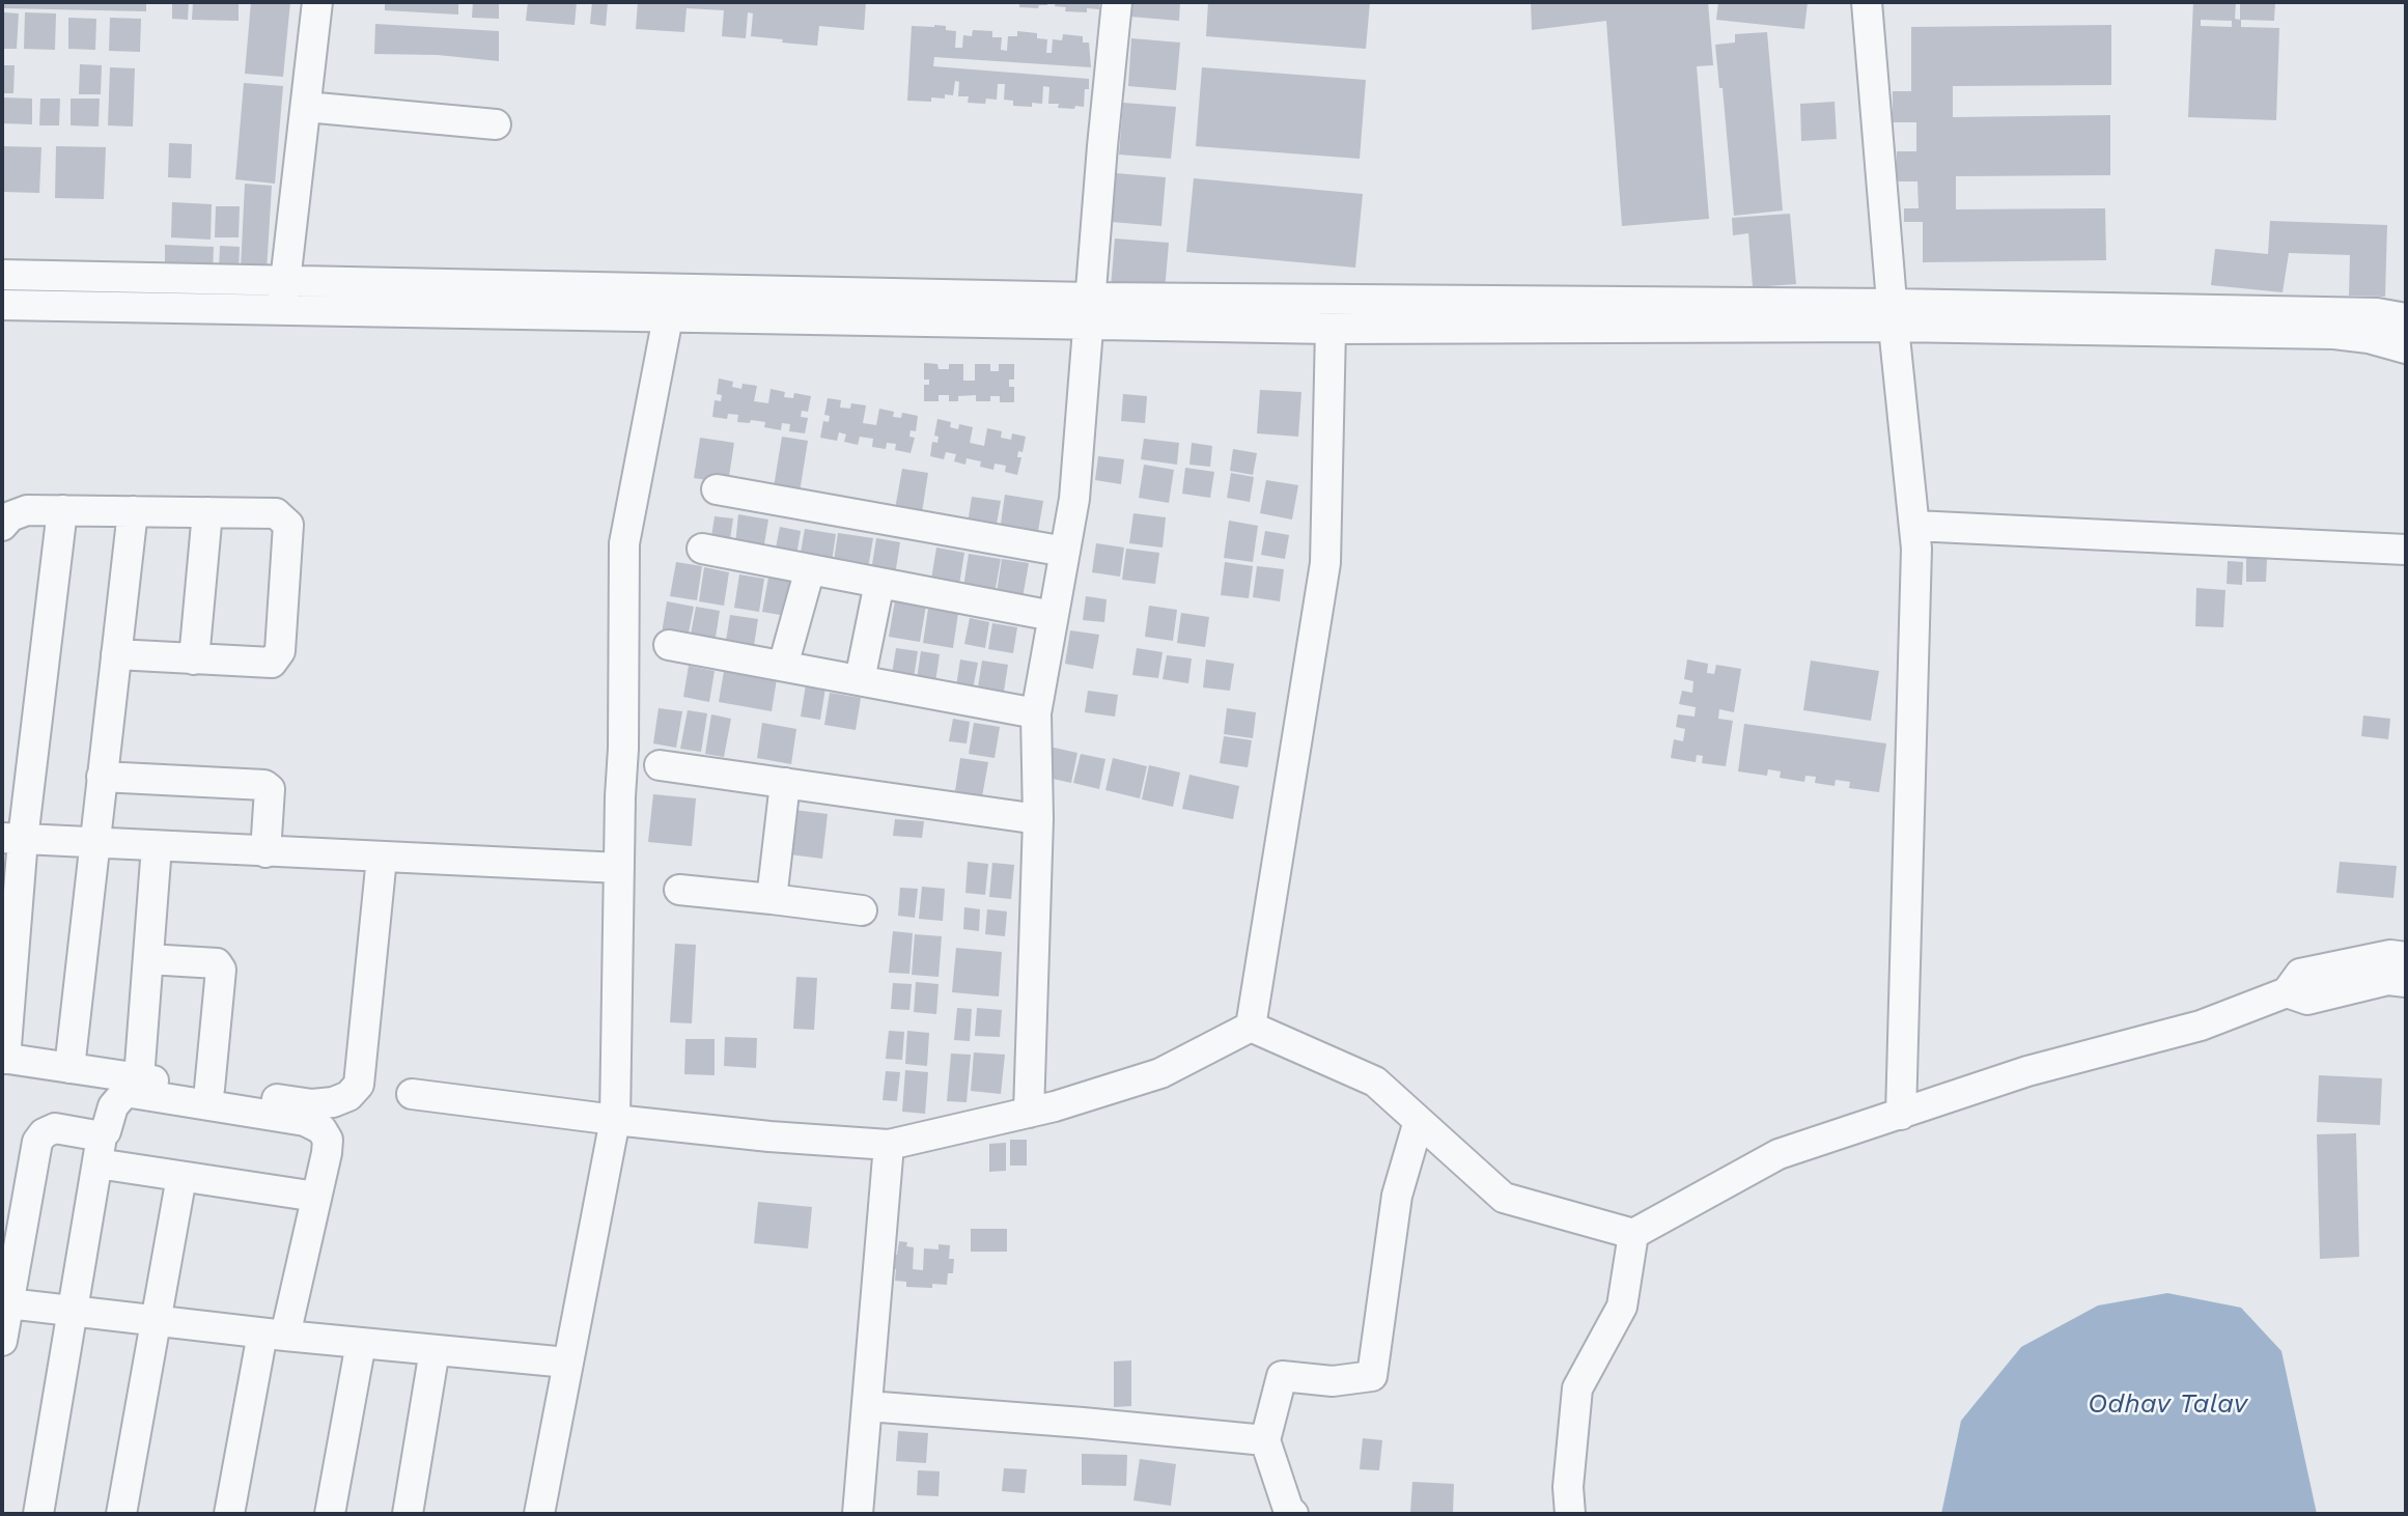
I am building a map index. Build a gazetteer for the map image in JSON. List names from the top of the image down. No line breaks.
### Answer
{"water":["Odhav Talav"]}
